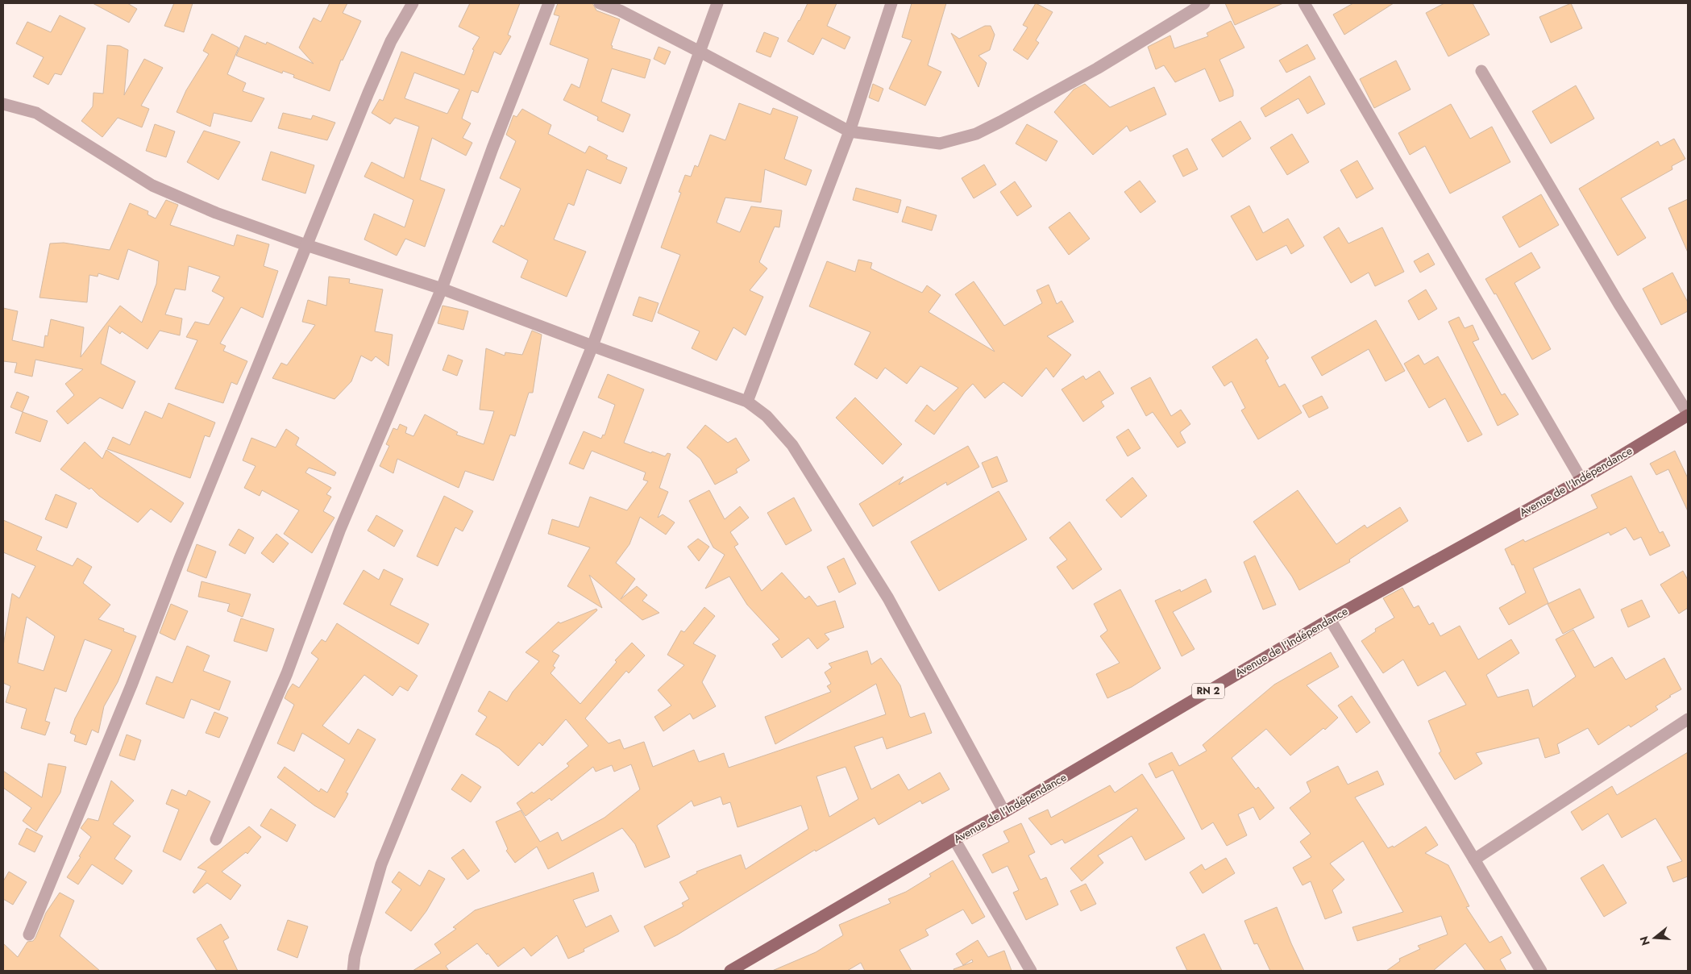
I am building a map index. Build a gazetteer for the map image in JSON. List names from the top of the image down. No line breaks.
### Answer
{"streets":{"main road":["Avenue de l'Indépendance","RN 2"]},"north":"left"}
